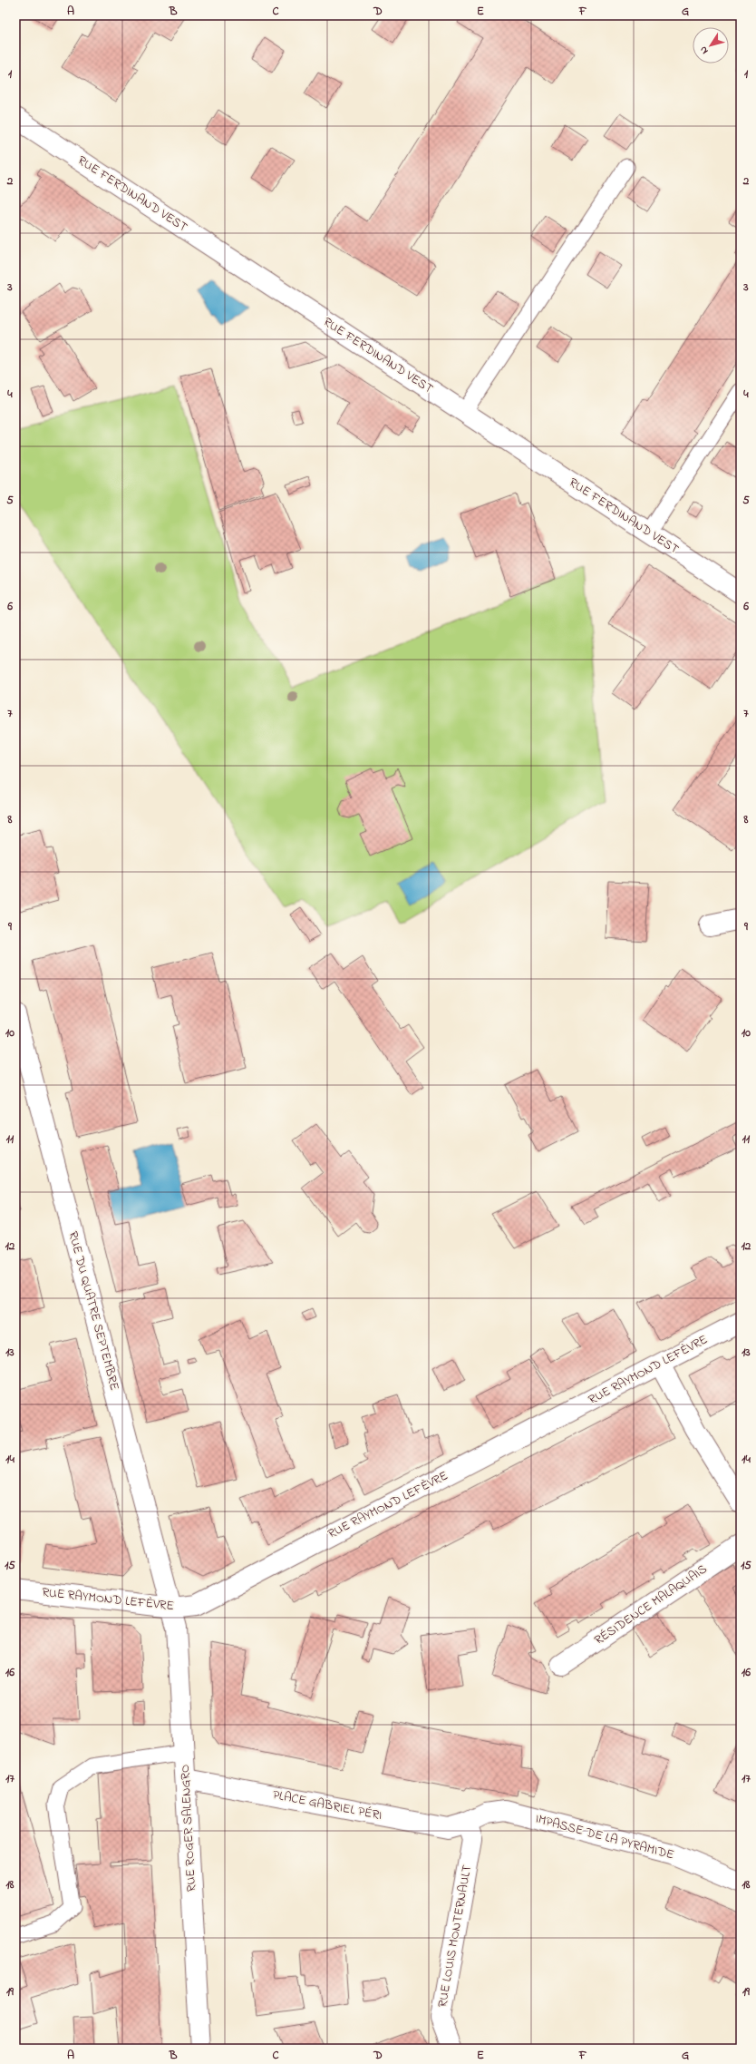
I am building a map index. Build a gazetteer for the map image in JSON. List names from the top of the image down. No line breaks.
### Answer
{"streets":{"street":["RUE FERDINAND VEST","RUE DU QUATRE SEPTEMBRE","RUE RAYMOND LEFÈVRE","RÉSIDENCE MALAQUAIS","PLACE GABRIEL PÉRI","RUE ROGER SALENGRO","IMPASSE DE LA PYRAMIDE","RUE LOUIS MONTERNAULT"]},"crossings":[["RUE DU QUATRE SEPTEMBRE","RUE RAYMOND LEFÈVRE"],["RUE DU QUATRE SEPTEMBRE","RUE ROGER SALENGRO"],["RUE RAYMOND LEFÈVRE","RUE ROGER SALENGRO"],["PLACE GABRIEL PÉRI","RUE ROGER SALENGRO"],["PLACE GABRIEL PÉRI","IMPASSE DE LA PYRAMIDE"],["PLACE GABRIEL PÉRI","RUE LOUIS MONTERNAULT"],["IMPASSE DE LA PYRAMIDE","RUE LOUIS MONTERNAULT"]],"north":"bottom left","grid":{"columns":["A","B","C","D","E","F","G"],"rows":["1","2","3","4","5","6","7","8","9","10","11","12","13","14","15","16","17","18","19"]}}
